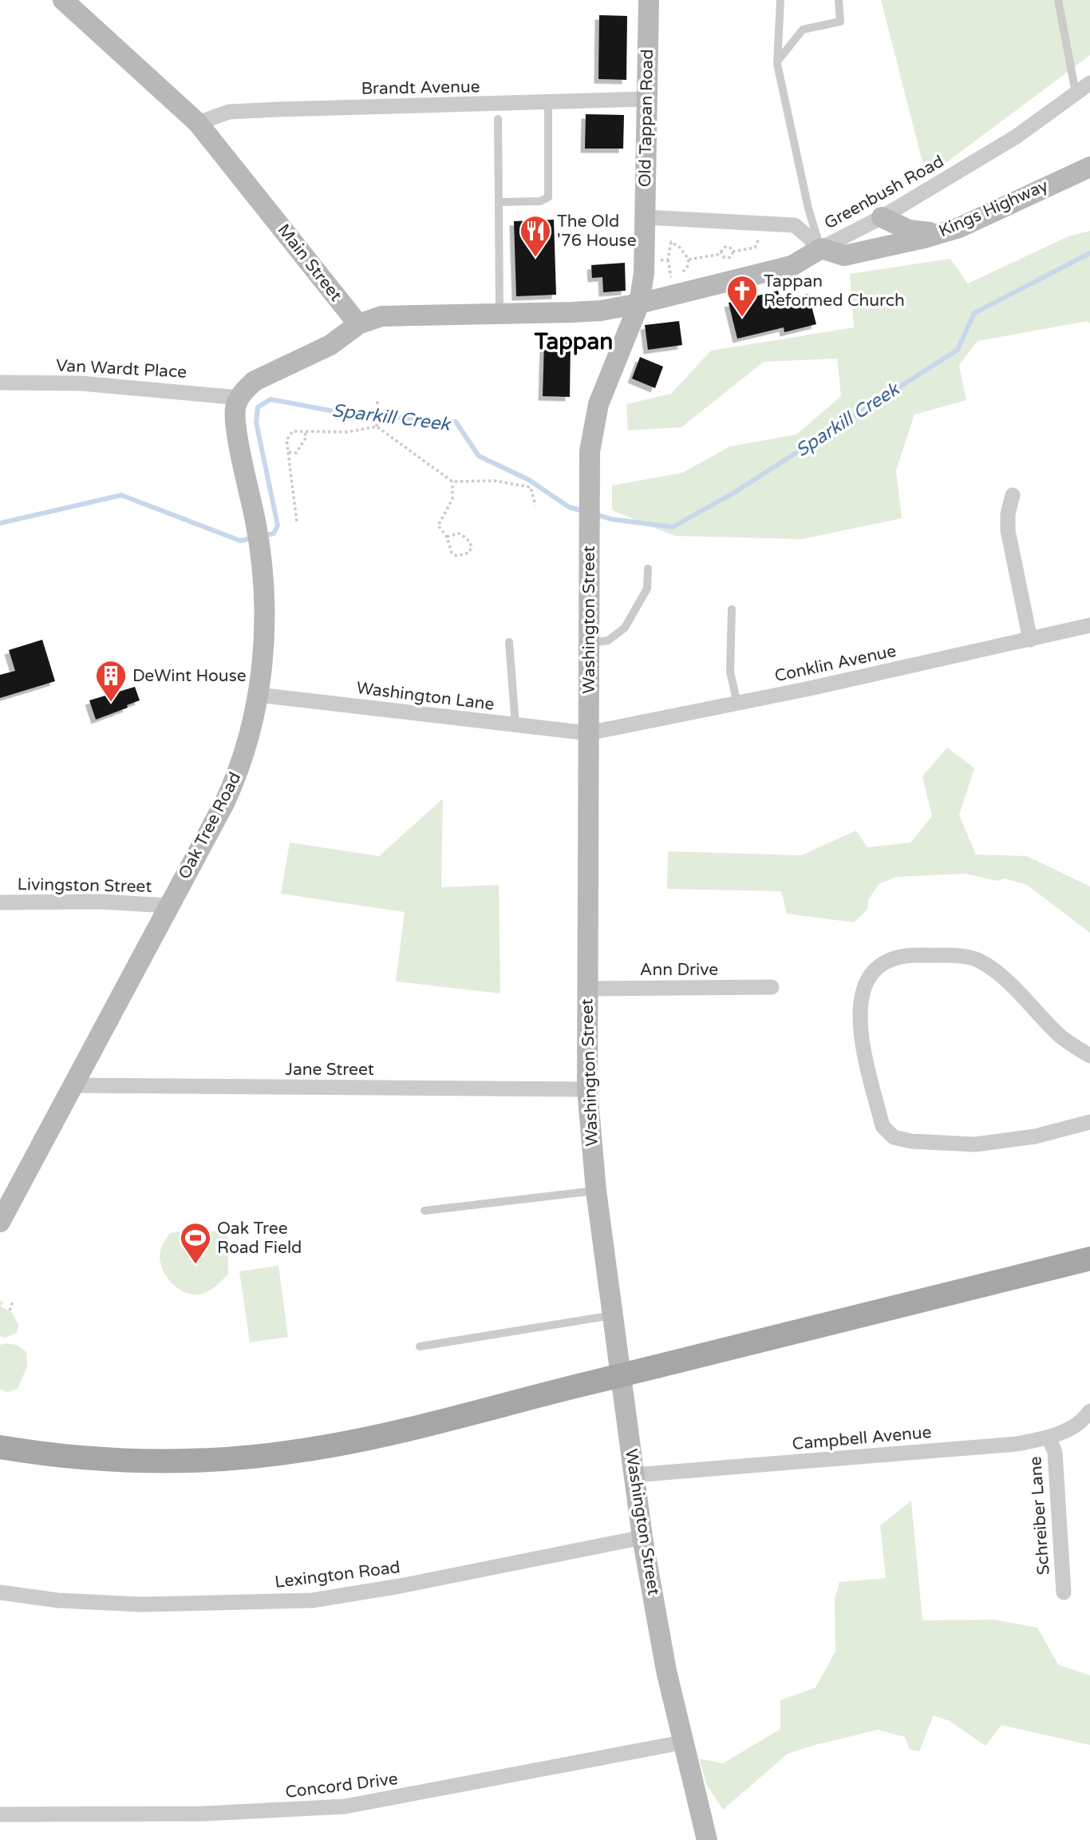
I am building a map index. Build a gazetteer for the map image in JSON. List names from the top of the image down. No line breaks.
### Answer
{"streets":{"street":["Brandt Avenue","Old Tappan Road","Greenbush Road","Kings Highway","Main Street","Van Wardt Place","Washington Street","Conklin Avenue","Washington Lane","Oak Tree Road","Livingston Street","Ann Drive","Jane Street","Campbell Avenue","Schreiber Lane","Lexington Road","Concord Drive"]},"crossings":[["Brandt Avenue","Old Tappan Road"],["Brandt Avenue","Main Street"],["Old Tappan Road","Greenbush Road"],["Old Tappan Road","Washington Street"],["Greenbush Road","Kings Highway"],["Van Wardt Place","Oak Tree Road"],["Washington Street","Conklin Avenue"],["Washington Street","Washington Lane"],["Washington Street","Ann Drive"],["Washington Street","Jane Street"],["Washington Street","Campbell Avenue"],["Washington Street","Lexington Road"],["Washington Street","Concord Drive"],["Conklin Avenue","Washington Lane"],["Washington Lane","Oak Tree Road"],["Oak Tree Road","Livingston Street"],["Oak Tree Road","Jane Street"],["Campbell Avenue","Schreiber Lane"]],"districts":["Tappan"],"water":["Sparkill Creek"],"places":{"restaurant":["The Old '76 House"],"church":["Tappan Reformed Church"],"building":["DeWint House"],"sports":["Oak Tree Road Field"]}}
